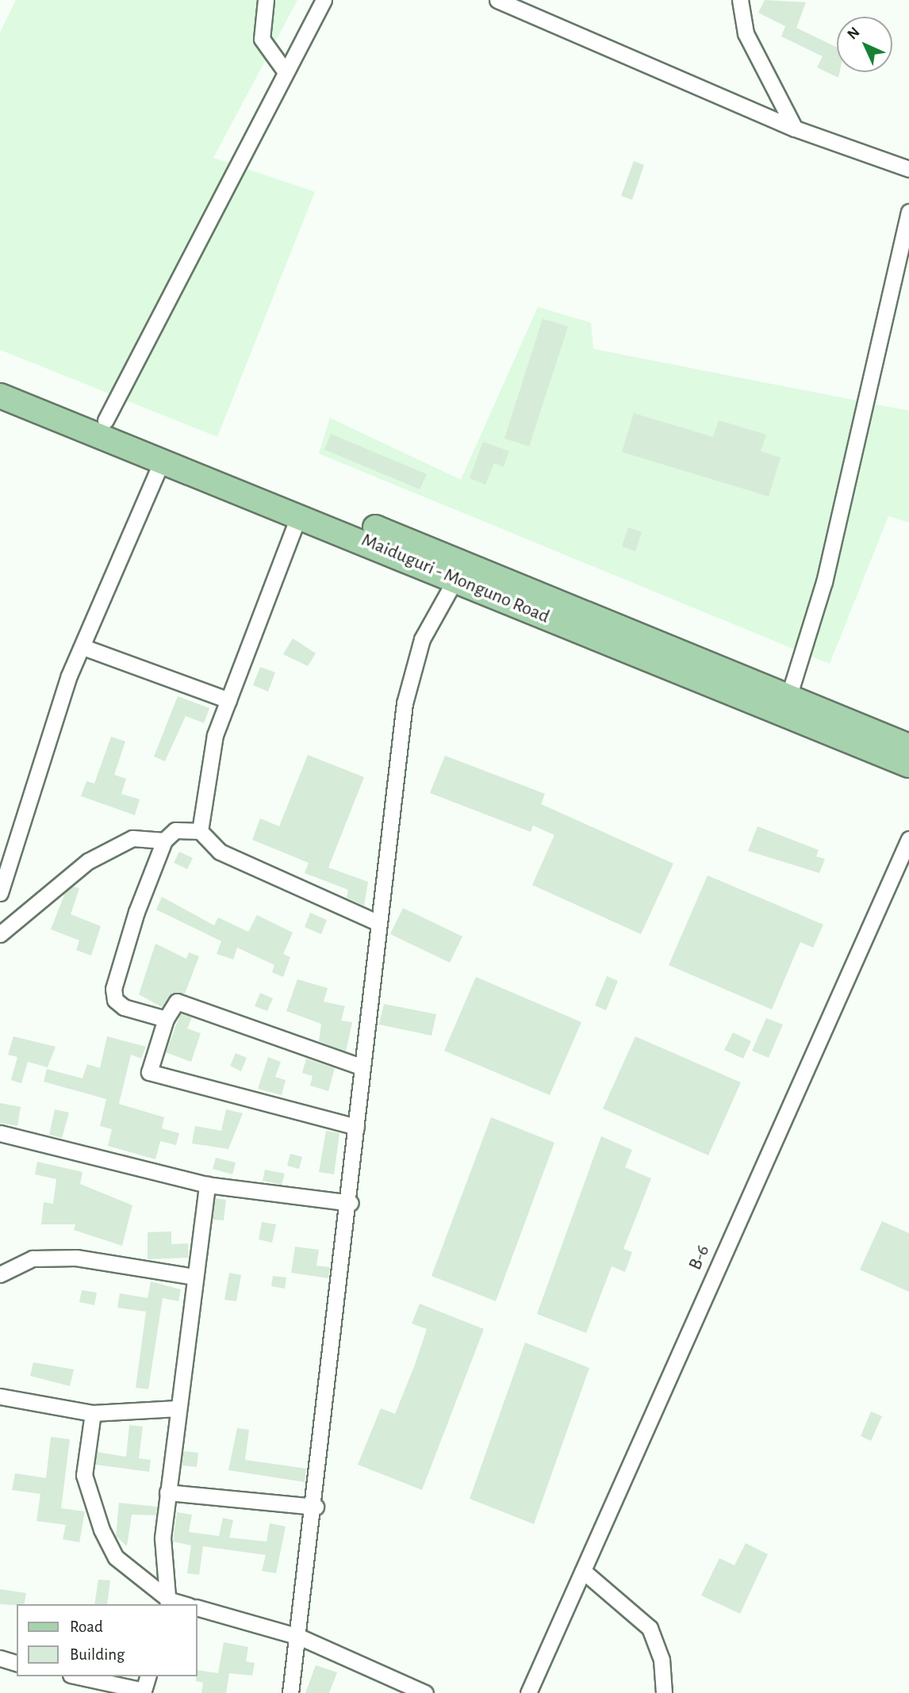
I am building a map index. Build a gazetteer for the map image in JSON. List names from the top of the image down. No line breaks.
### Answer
{"streets":{"main road":["Maiduguri - Monguno Road"],"street":["B-6"]},"legend":["Road","Building"],"north":"top left"}
